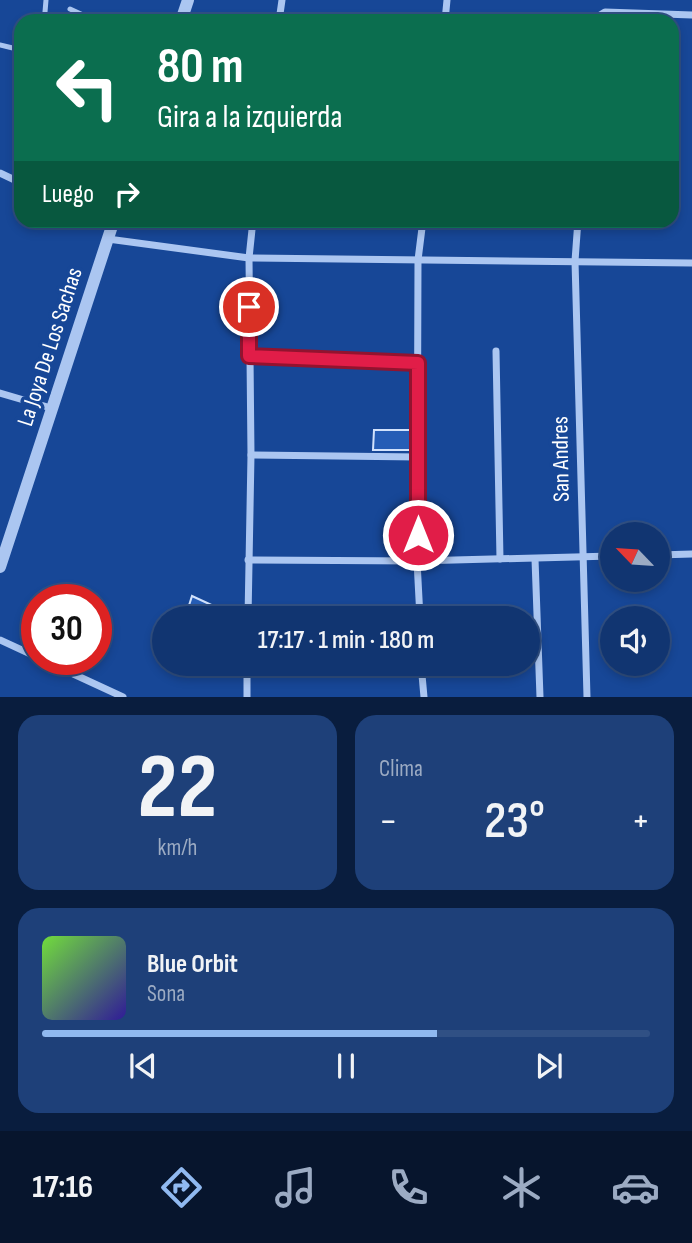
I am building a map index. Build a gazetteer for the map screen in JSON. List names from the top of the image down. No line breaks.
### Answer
{"streets":{"street":["La Joya De Los Sachas","San Andres"]},"north":"top left","page":{"turn":["80 m","Gira a la izquierda"],"then":"Luego","limit":"30","trip":"17:17 · 1 min · 180 m","tile":[["22","km/h"],"Clima"],"heat":["−","23°","+"],"song":["Blue Orbit","Sona"],"tabs":"17:16"}}
